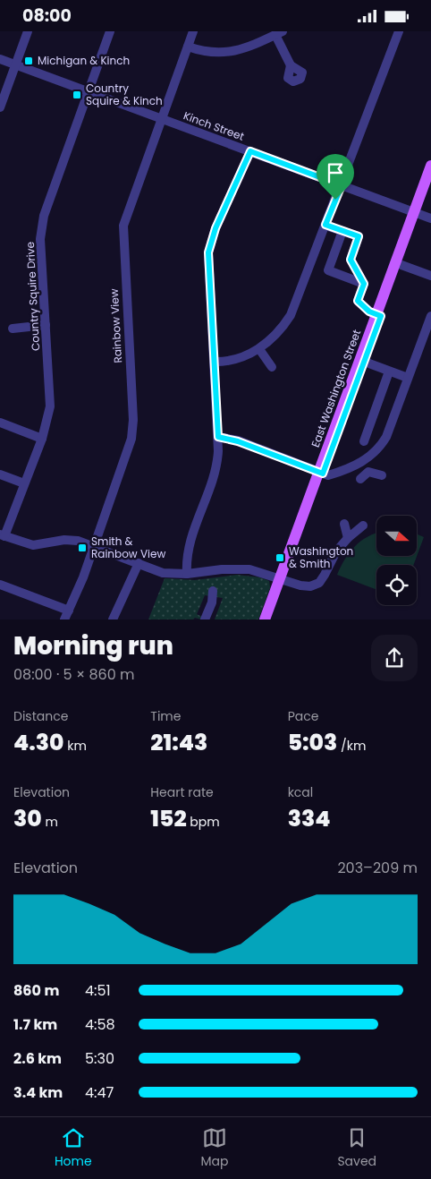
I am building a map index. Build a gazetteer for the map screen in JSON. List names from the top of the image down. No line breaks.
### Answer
{"streets":{"main road":["East Washington Street"],"street":["Kinch Street","Country Squire Drive","Rainbow View"]},"crossings":[["Kinch Street","Country Squire Drive"],["Kinch Street","Rainbow View"],["Kinch Street","East Washington Street"]],"places":{"transit":["Michigan & Kinch","Country Squire & Kinch","Smith & Rainbow View","Washington & Smith"]},"north":"right","page":{"status":"08:00","heading":["Morning run","08:00 · 5 × 860 m"],"stats":[["Distance","4.30 km"],["Time","21:43"],["Pace","5:03 /km"],["Elevation","30 m"],["Heart rate","152 bpm"],["kcal","334"]],"chart":["Elevation","203–209 m"],"list":[{"name":"860 m","note":"4:51"},{"name":"1.7 km","note":"4:58"},{"name":"2.6 km","note":"5:30"},{"name":"3.4 km","note":"4:47"}],"tabs":["Home","Map","Saved"]}}
